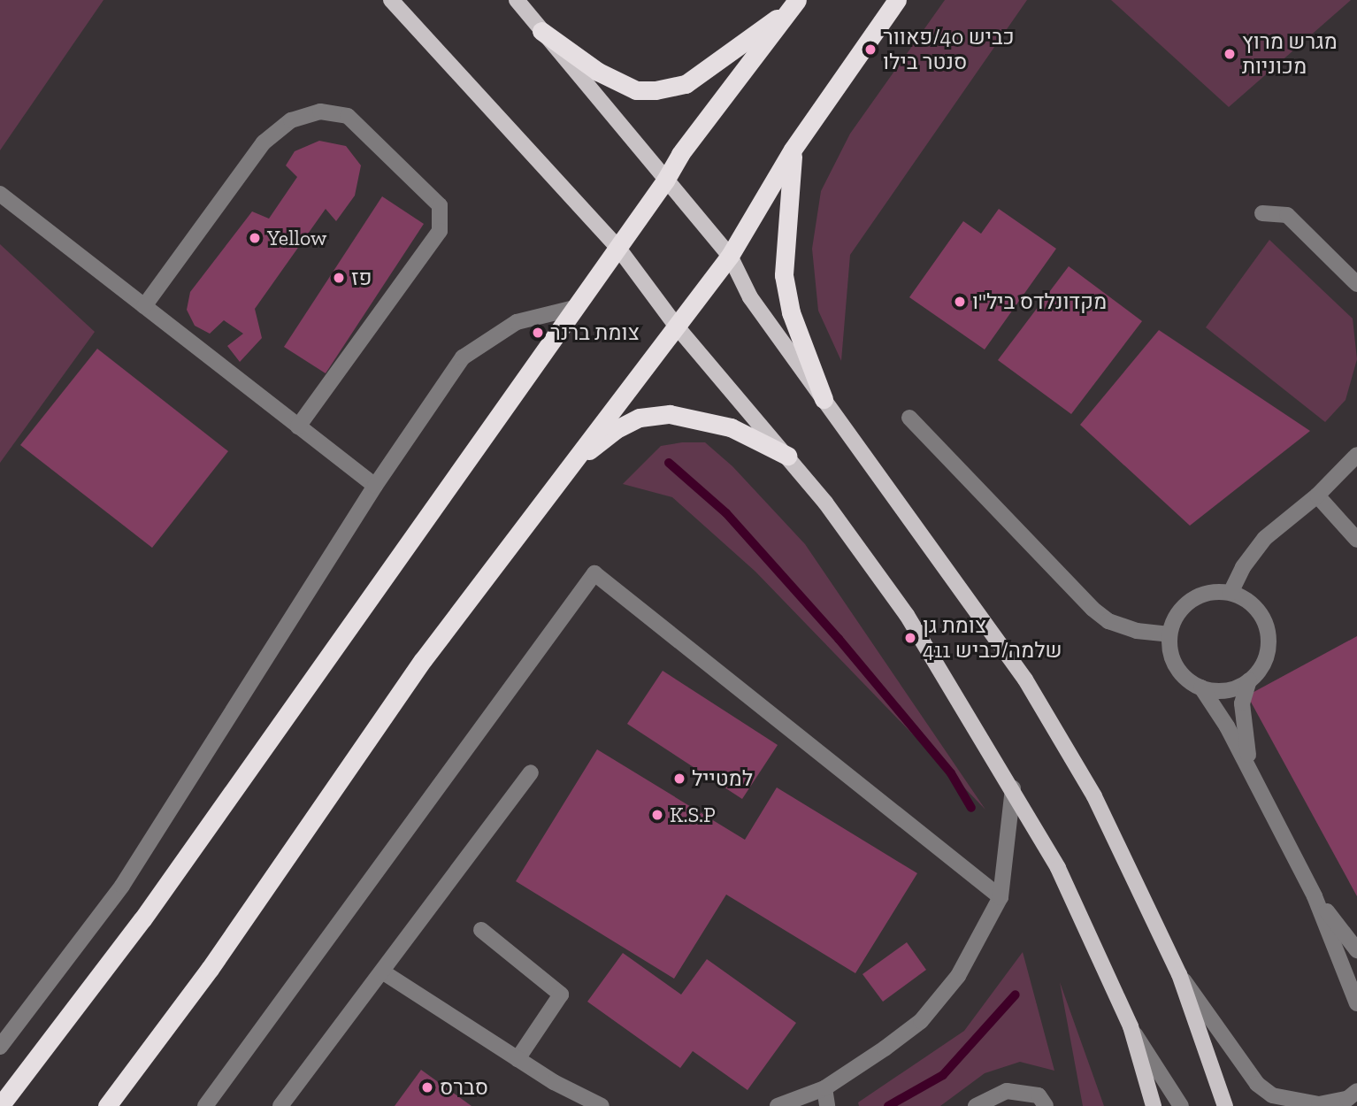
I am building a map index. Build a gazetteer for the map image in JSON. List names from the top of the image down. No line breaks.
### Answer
{"places":["כביש 40/פאוור סנטר בילו","מגרש מרוץ מכוניות","Yellow","פז","מקדונלדס ביל\"ו","צומת ברנר","צומת גן שלמה/כביש 411","למטייל","K.S.P","סברס"]}
